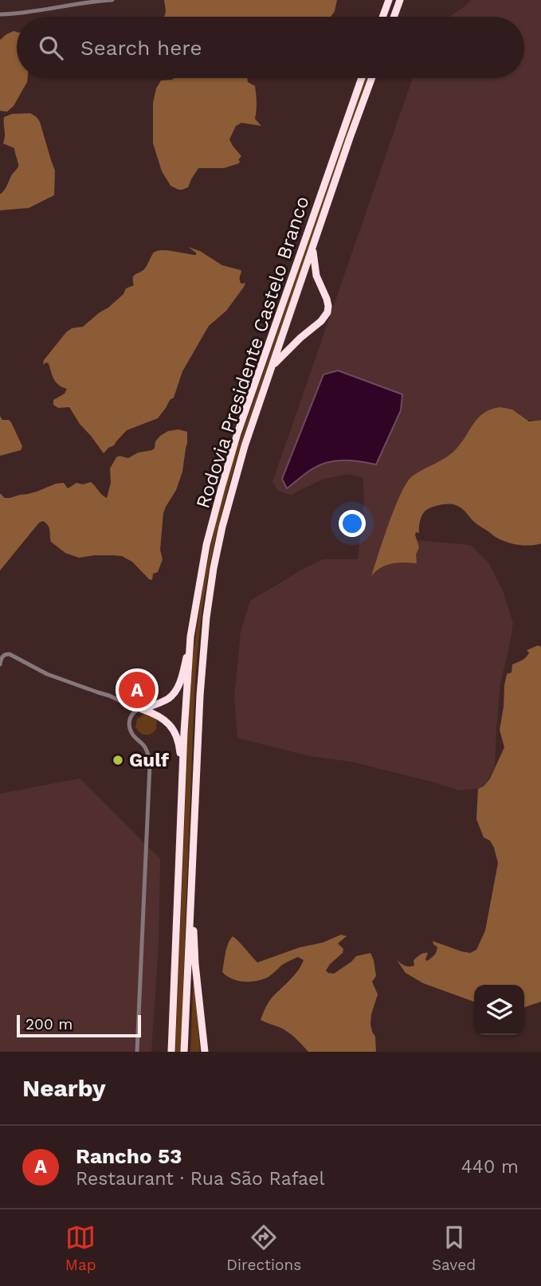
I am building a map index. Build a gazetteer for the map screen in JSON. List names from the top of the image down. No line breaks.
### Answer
{"streets":{"highway":["Rodovia Presidente Castelo Branco"]},"places":["Gulf"],"scale_bar":"200 m","page":{"search":"Search here","pins":"A","scale":"200 m","heading":"Nearby","list":[{"mark":"A","name":"Rancho 53","note":"Restaurant · Rua São Rafael","value":"440 m"}],"nav":["Map","Directions","Saved"]}}
